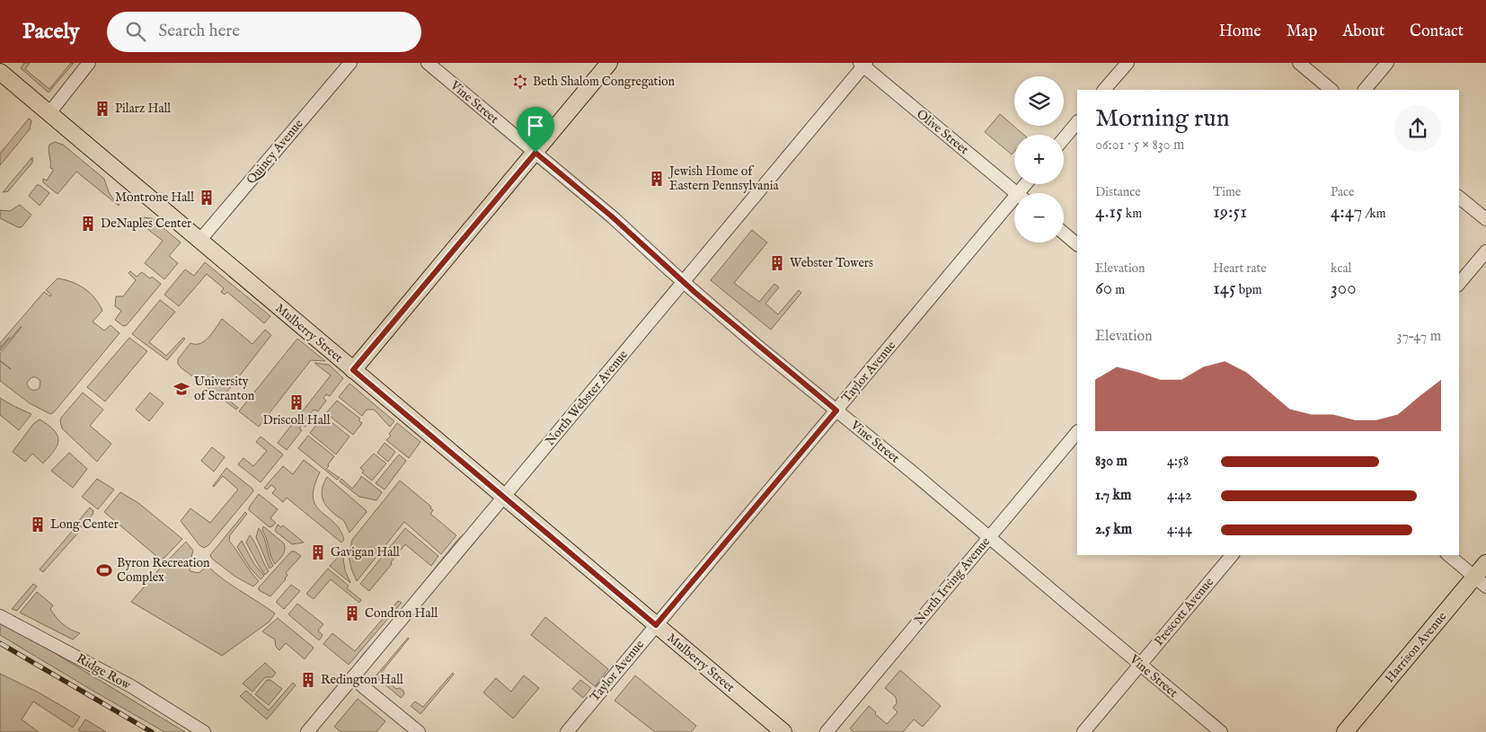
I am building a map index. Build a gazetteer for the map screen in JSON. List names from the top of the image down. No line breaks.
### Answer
{"streets":{"main road":["Mulberry Street","Harrison Avenue"],"street":["Vine Street","Olive Street","Quincy Avenue","Taylor Avenue","North Webster Avenue","North Irving Avenue","Prescott Avenue","Ridge Row"]},"crossings":[["Vine Street","Taylor Avenue"],["Vine Street","North Webster Avenue"],["Vine Street","North Irving Avenue"],["Vine Street","Prescott Avenue"],["Olive Street","North Webster Avenue"],["Quincy Avenue","Mulberry Street"],["Mulberry Street","Taylor Avenue"],["Mulberry Street","North Webster Avenue"]],"places":{"synagogue":["Beth Shalom Congregation"],"building":["Pilarz Hall","Jewish Home of Eastern Pennsylvania","Montrone Hall","DeNaples Center","Webster Towers","Driscoll Hall","Long Center","Gavigan Hall","Condron Hall","Redington Hall"],"school or university":["University of Scranton"],"sports":["Byron Recreation Complex"]},"page":{"header":"Pacely","search":"Search here","nav":["Home","Map","About","Contact"],"map_buttons":["+","−"],"heading":["Morning run","06:01 · 5 × 830 m"],"stats":[["Distance","4.15 km"],["Time","19:51"],["Pace","4:47 /km"],["Elevation","60 m"],["Heart rate","145 bpm"],["kcal","300"]],"chart":["Elevation","37–47 m"],"list":[{"name":"830 m","note":"4:58"},{"name":"1.7 km","note":"4:42"},{"name":"2.5 km","note":"4:44"}]}}
